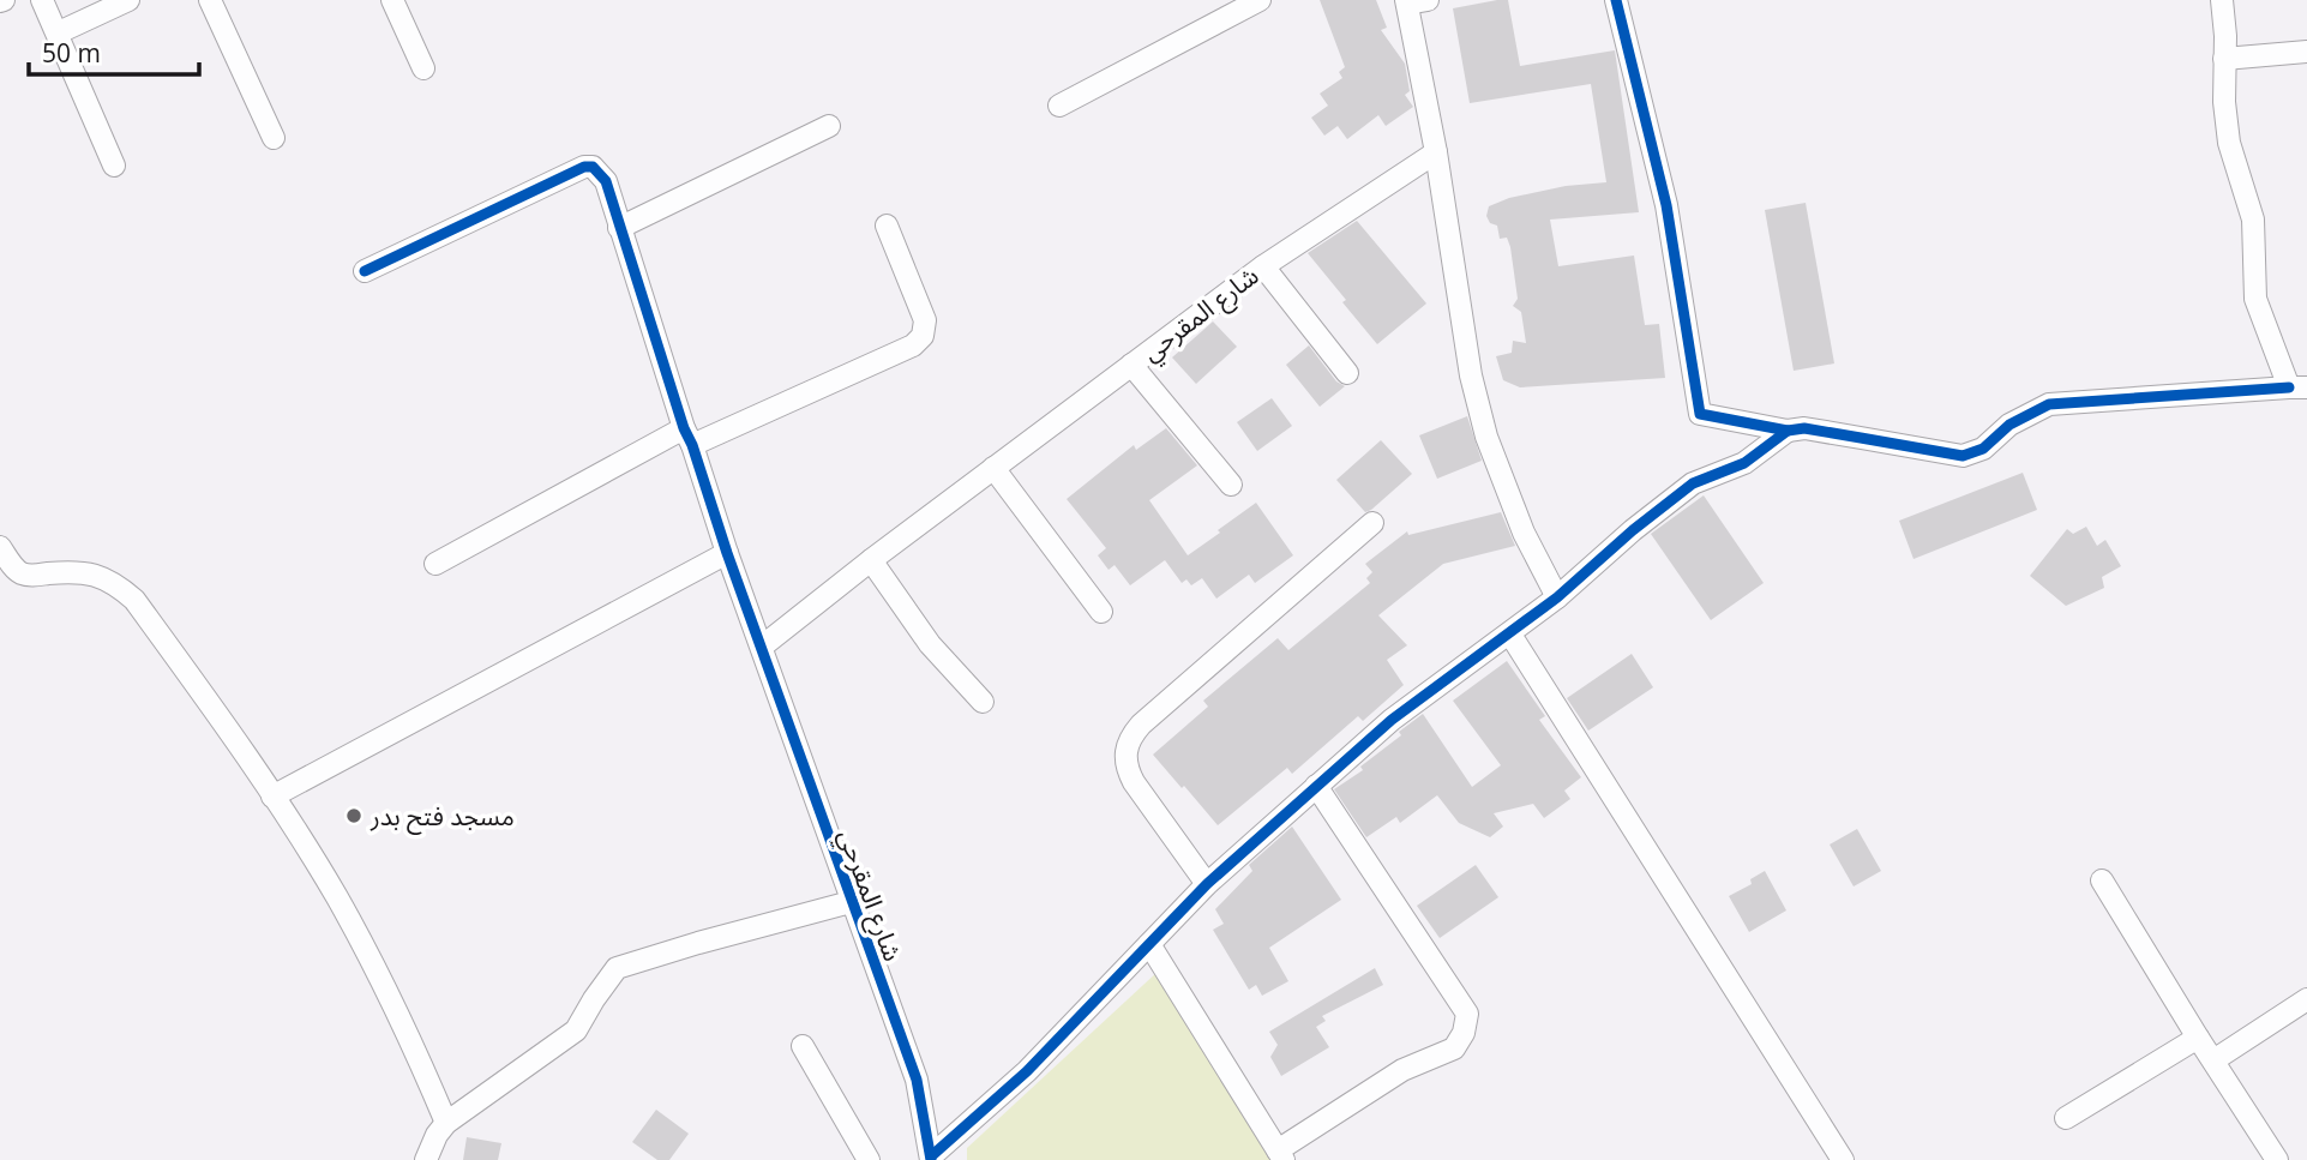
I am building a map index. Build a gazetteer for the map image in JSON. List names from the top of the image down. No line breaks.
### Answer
{"streets":{"street":["شارع المقرحي"]},"places":["مسجد فتح بدر"],"scale_bar":"50 m"}
